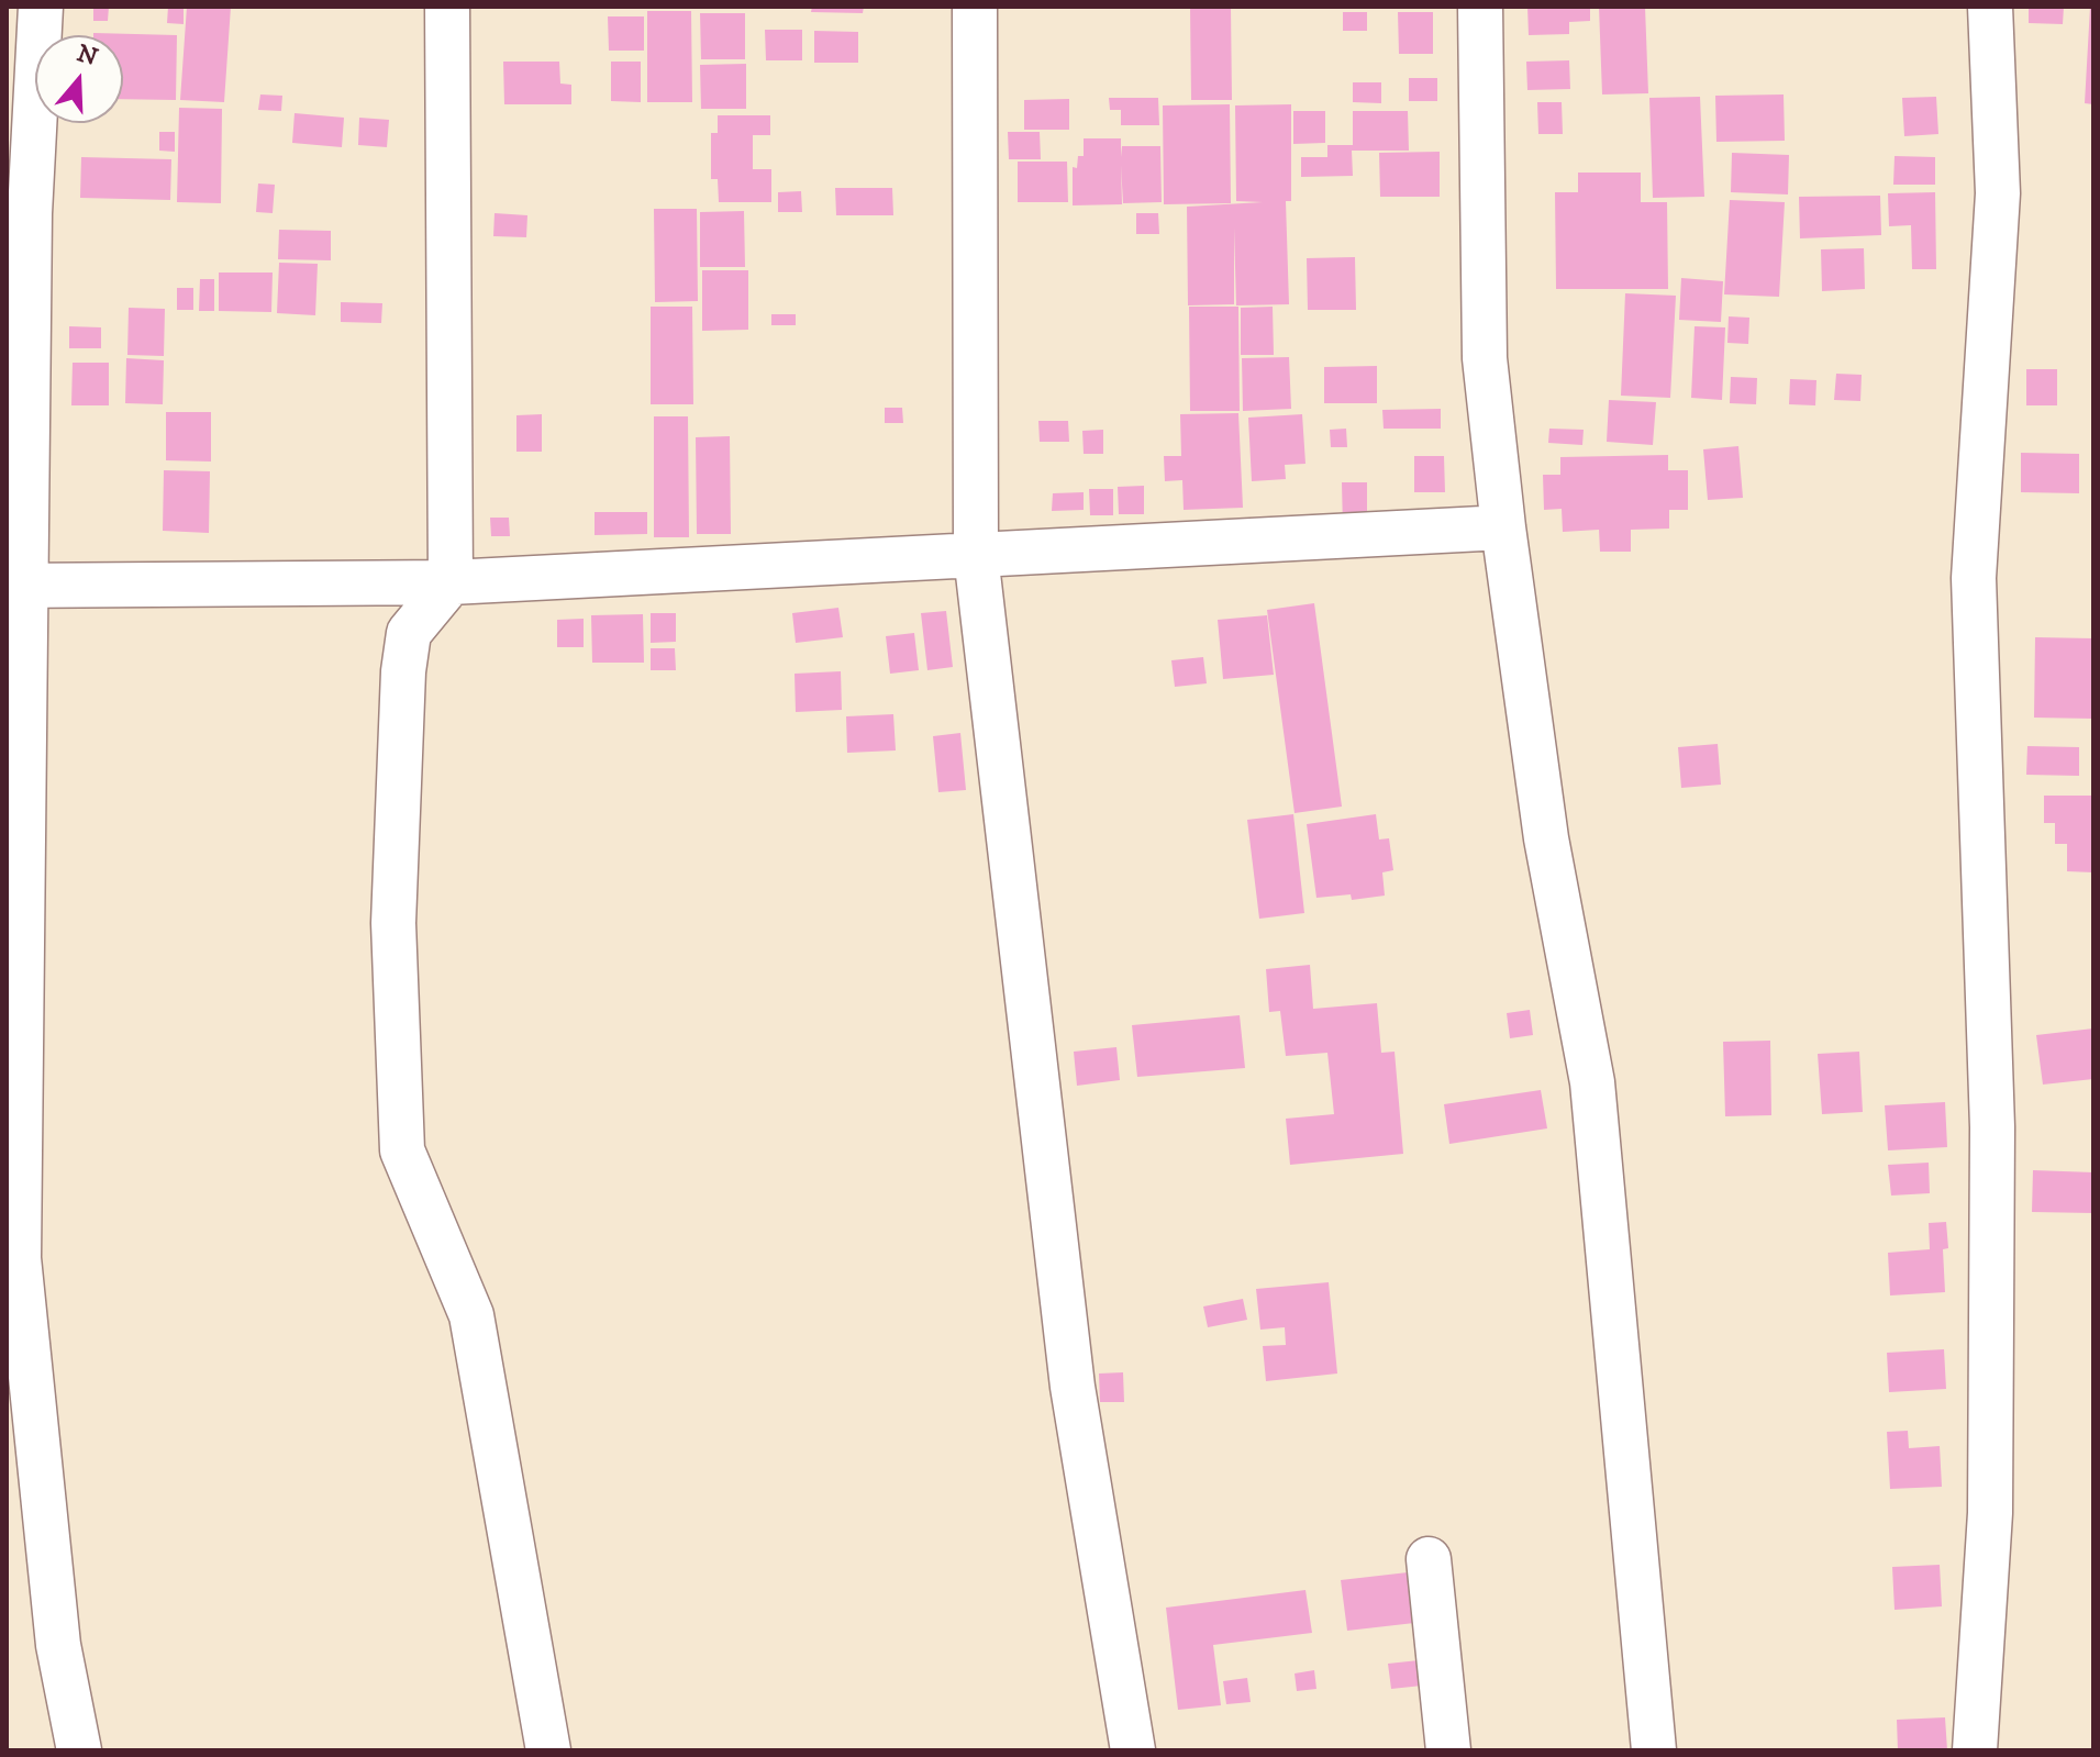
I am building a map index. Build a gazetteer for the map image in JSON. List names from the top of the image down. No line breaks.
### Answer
{"north":"top"}
